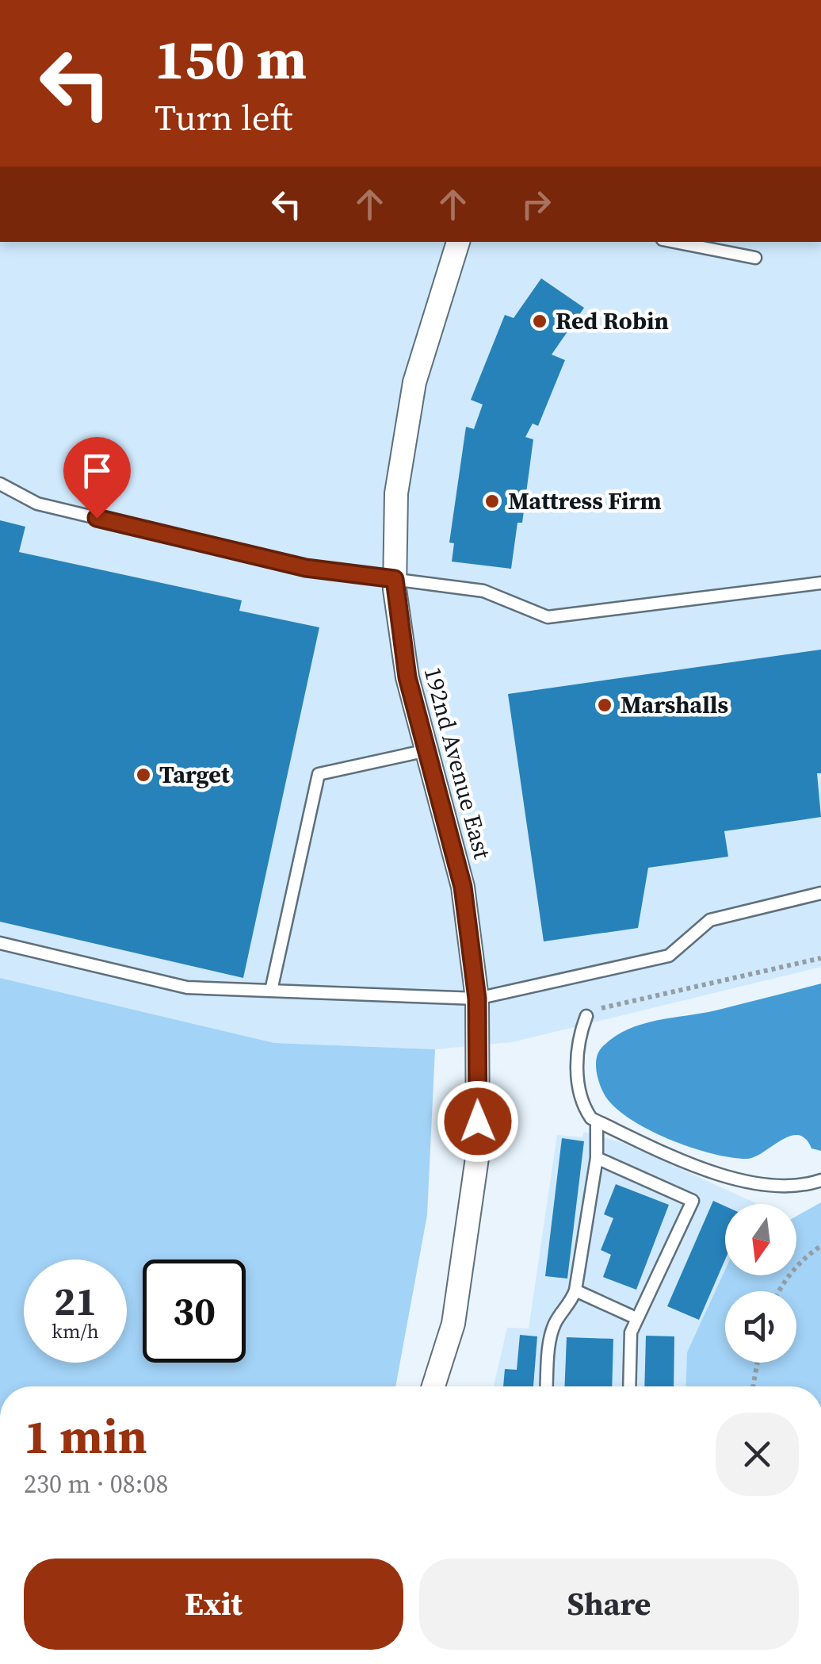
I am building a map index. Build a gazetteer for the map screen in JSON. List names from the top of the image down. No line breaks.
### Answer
{"streets":{"street":["192nd Avenue East"]},"places":["Red Robin","Mattress Firm","Marshalls","Target"],"north":"bottom","page":{"turn":["150 m","Turn left"],"speed":"21 km/h","limit":"30","heading":["1 min","230 m · 08:08"],"buttons":["Exit","Share"]}}
